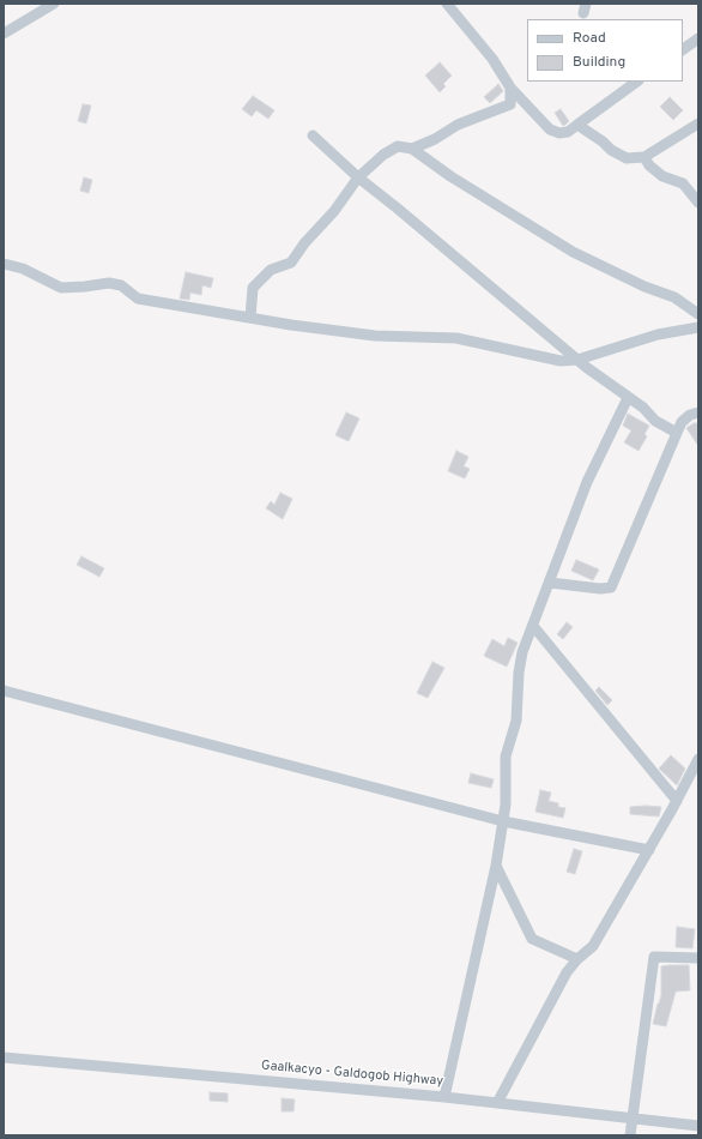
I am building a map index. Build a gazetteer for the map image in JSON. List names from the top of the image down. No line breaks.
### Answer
{"streets":{"street":["Gaalkacyo - Galdogob Highway"]},"legend":["Road","Building"]}
